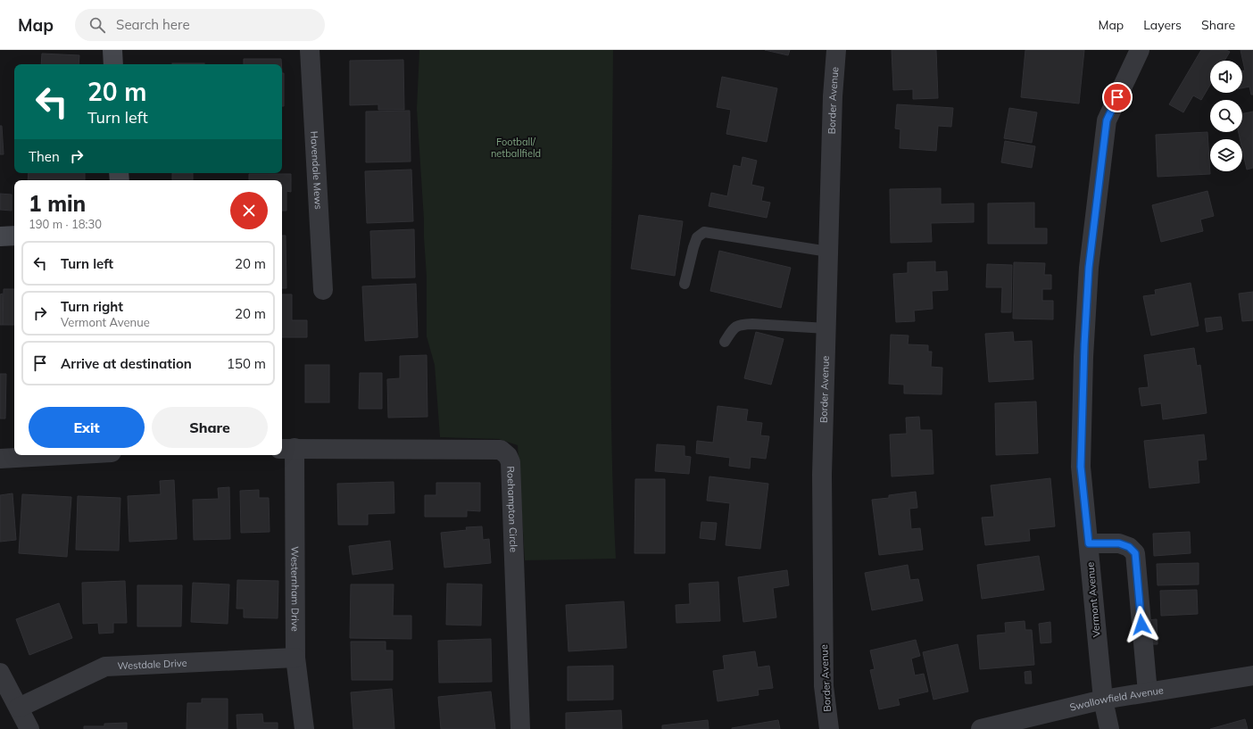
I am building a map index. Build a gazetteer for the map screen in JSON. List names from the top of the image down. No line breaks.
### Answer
{"streets":{"street":["Border Avenue","Havendale Mews","Roehampton Circle","Westernham Drive","Vermont Avenue","Westdale Drive","Swallowfield Avenue"]},"crossings":[["Roehampton Circle","Westernham Drive"],["Westernham Drive","Westdale Drive"],["Vermont Avenue","Swallowfield Avenue"]],"parks":["Football/ netballfield"],"page":{"header":"Map","search":"Search here","nav":["Map","Layers","Share"],"turn":["20 m","Turn left"],"then":"Then","heading":["1 min","190 m · 18:30"],"list":[{"name":"Turn left","value":"20 m"},{"name":"Turn right","note":"Vermont Avenue","value":"20 m"},{"name":"Arrive at destination","value":"150 m"}],"buttons":["Exit","Share"]}}
